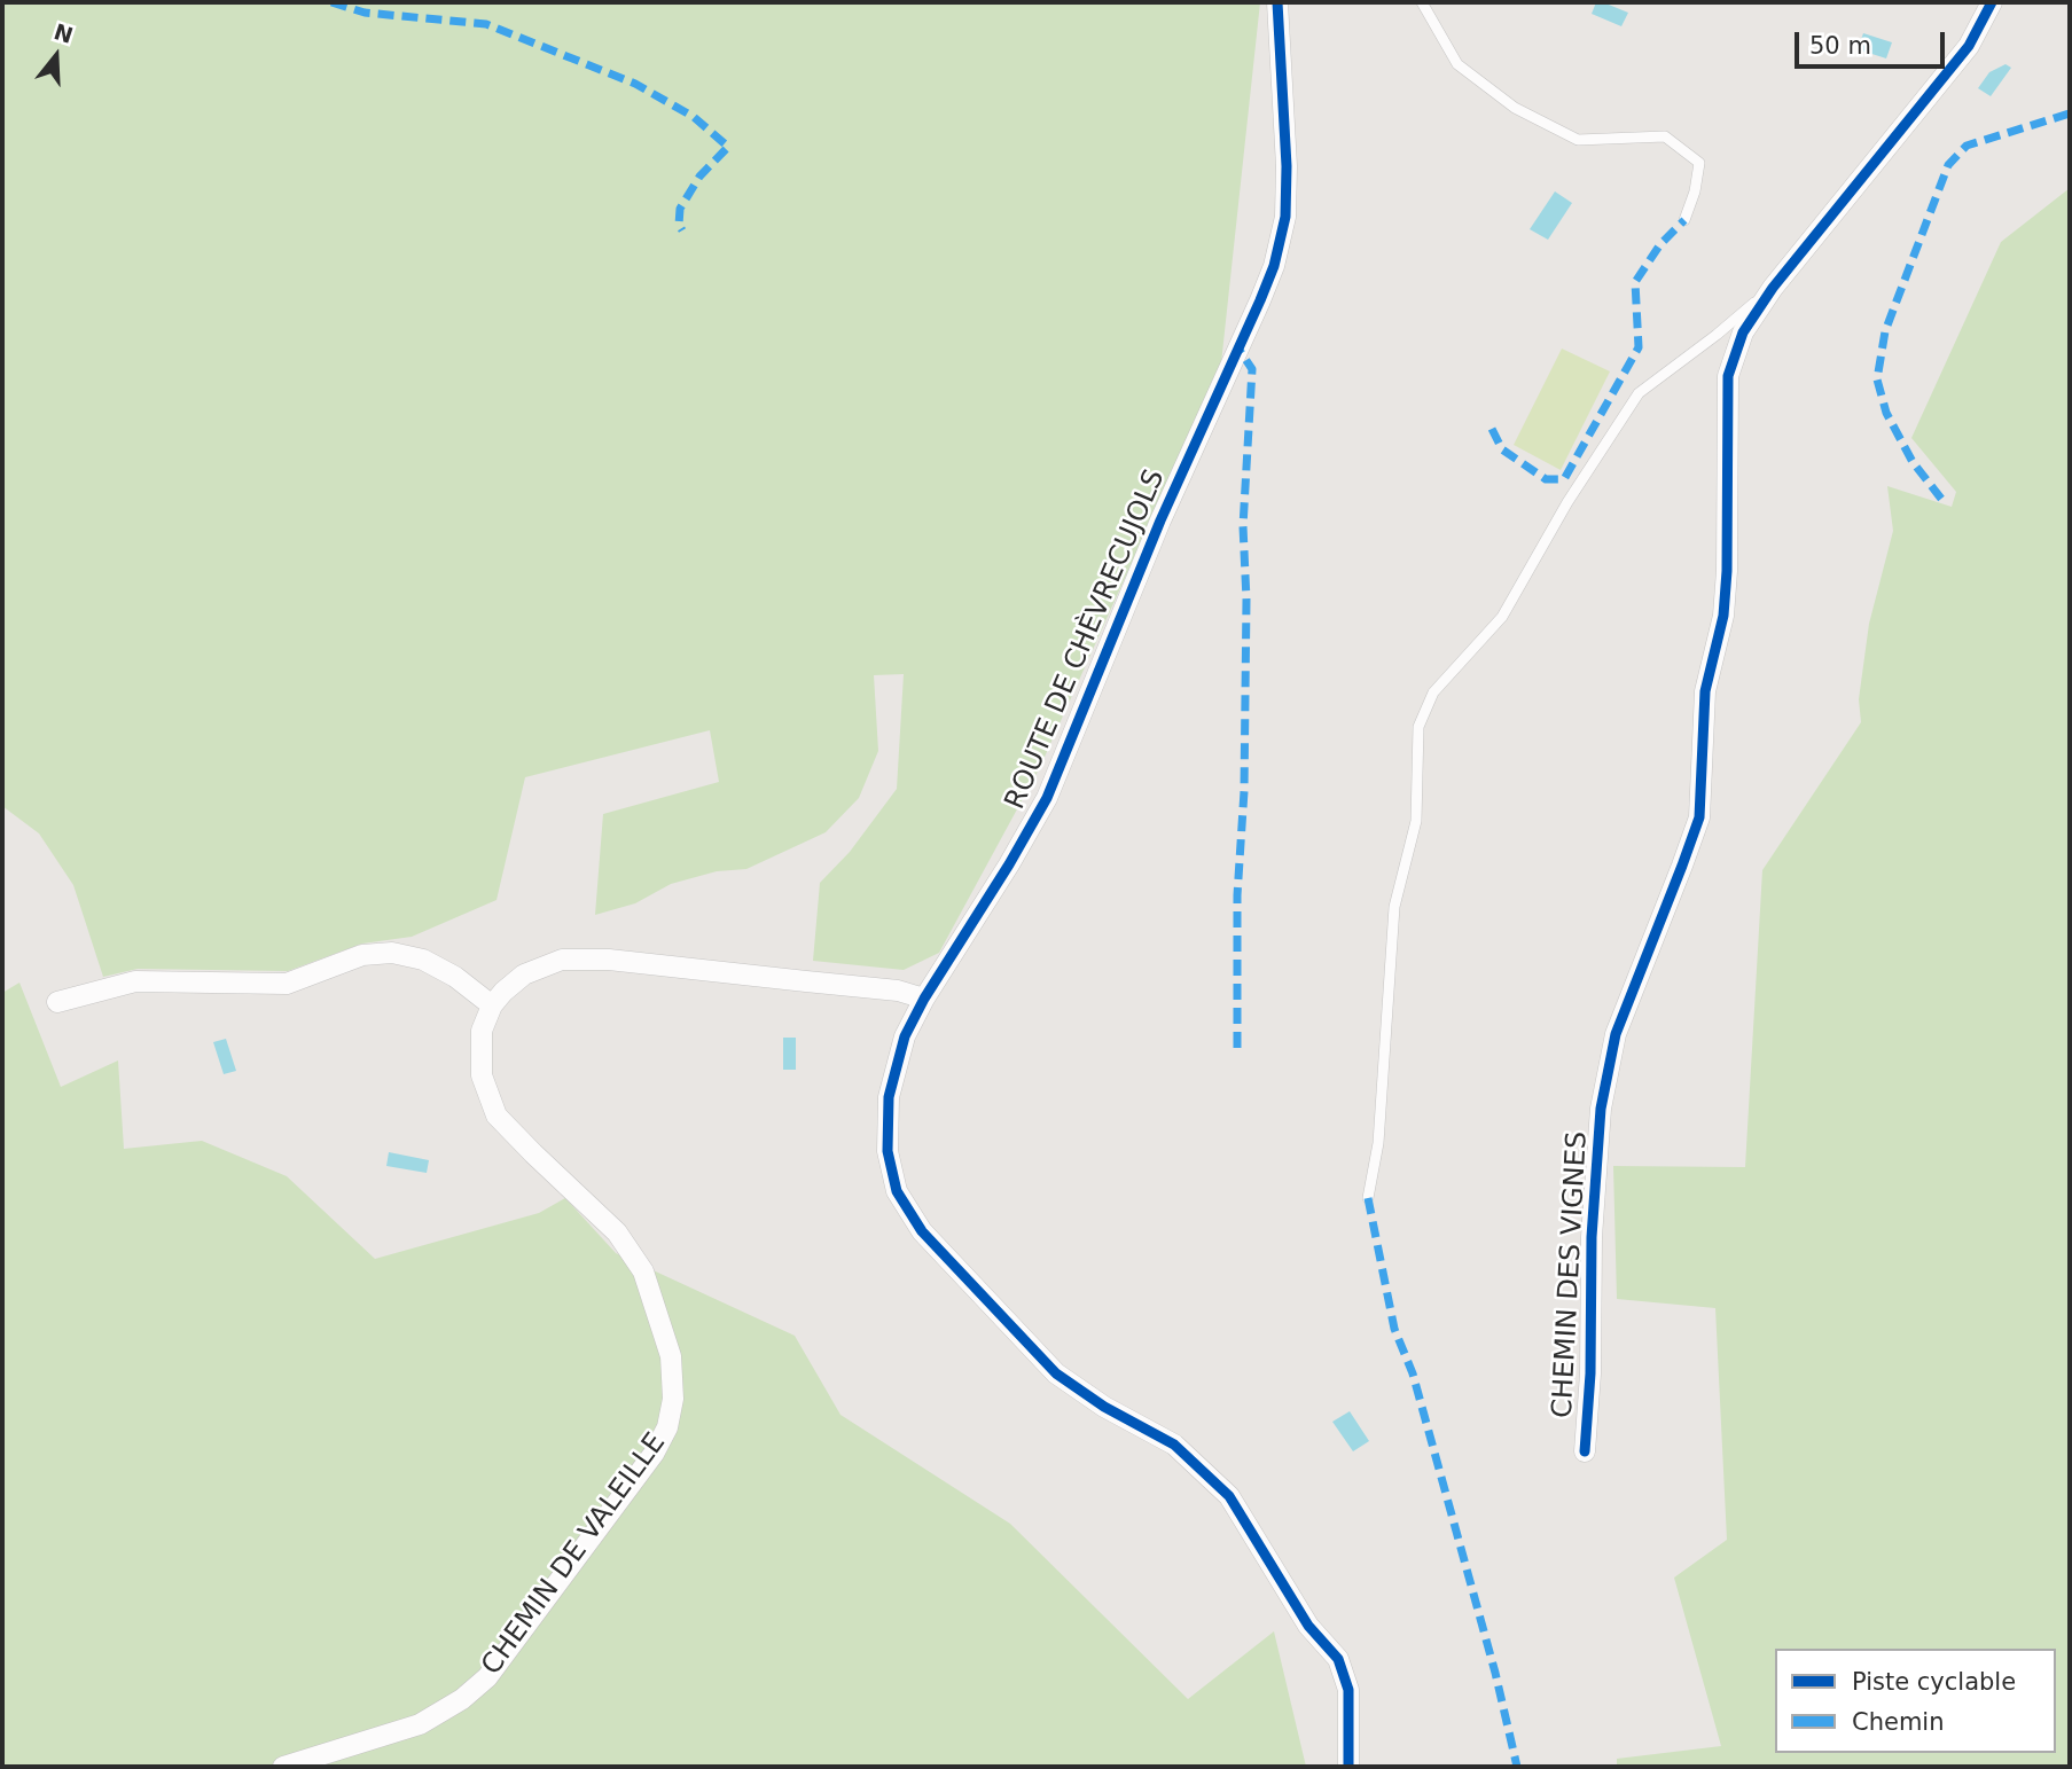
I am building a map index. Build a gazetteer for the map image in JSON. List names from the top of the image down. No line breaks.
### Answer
{"streets":{"street":["ROUTE DE CHÈVRECUJOLS","CHEMIN DES VIGNES","CHEMIN DE VALEILLE"]},"legend":["Piste cyclable","Chemin"],"scale_bar":"50 m","north":"top"}
